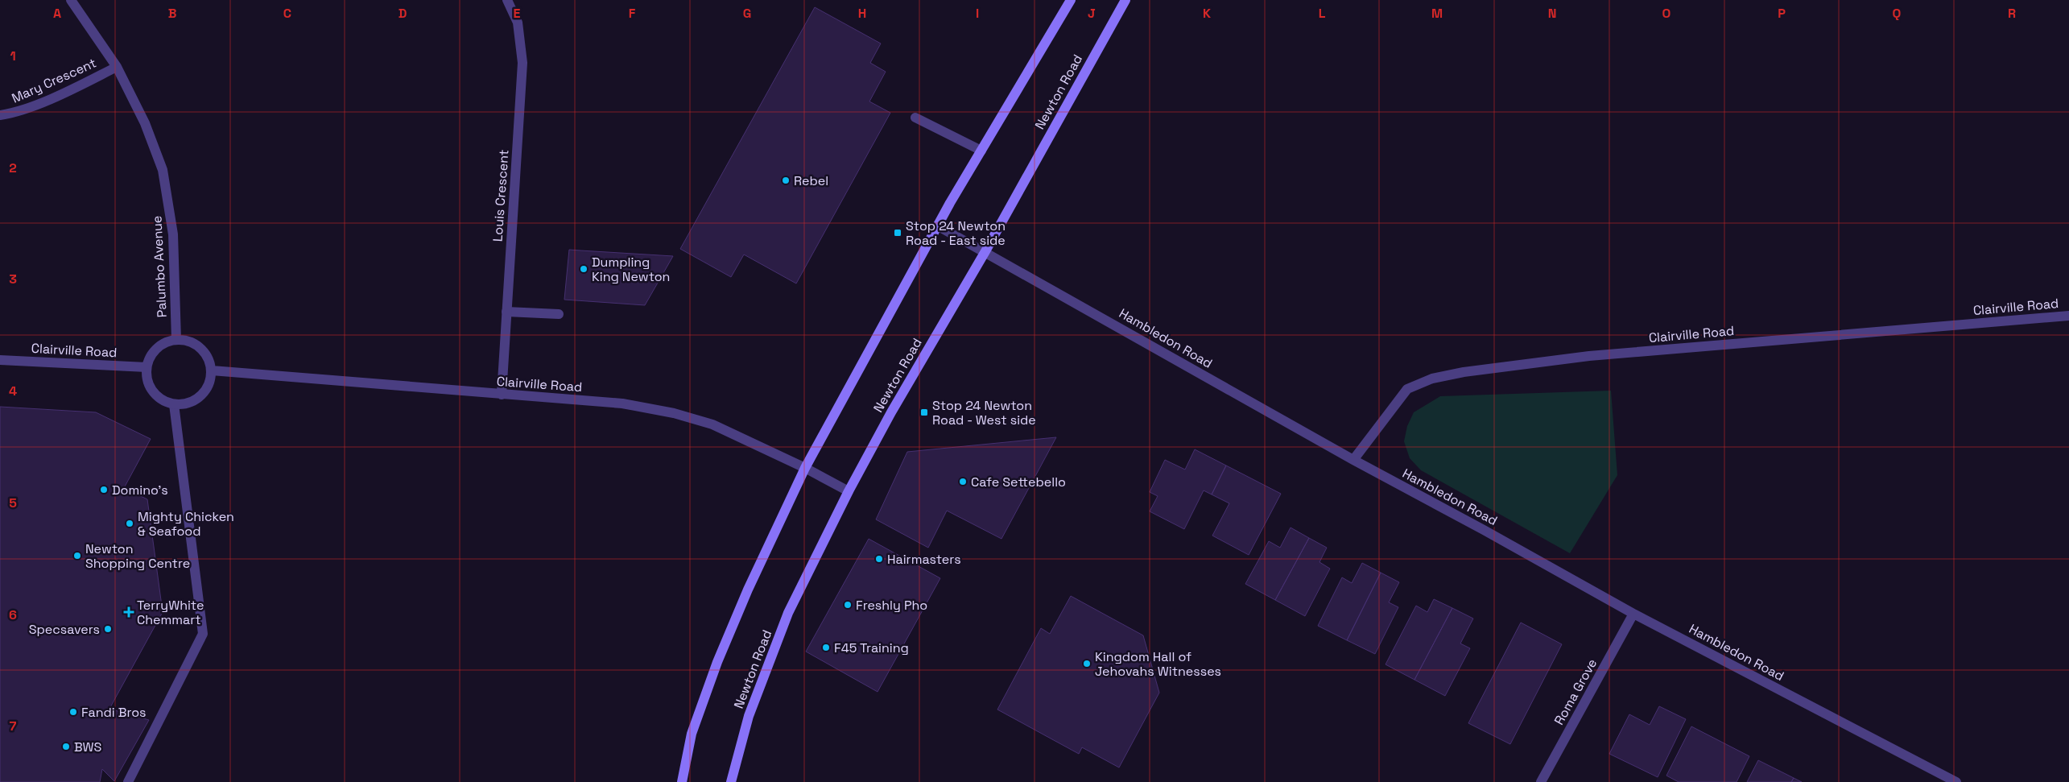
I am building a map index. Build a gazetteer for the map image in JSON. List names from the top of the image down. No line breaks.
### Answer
{"streets":{"main road":["Newton Road"],"street":["Mary Crescent","Louis Crescent","Palumbo Avenue","Clairville Road","Hambledon Road","Roma Grove"]},"crossings":[["Mary Crescent","Palumbo Avenue"],["Newton Road","Clairville Road"],["Newton Road","Hambledon Road"],["Louis Crescent","Clairville Road"],["Palumbo Avenue","Clairville Road"],["Clairville Road","Hambledon Road"],["Hambledon Road","Roma Grove"]],"places":{"other":["Rebel","Dumpling King Newton","Cafe Settebello","Domino's","Mighty Chicken & Seafood","Newton Shopping Centre","Hairmasters","Freshly Pho","Specsavers","F45 Training","Kingdom Hall of Jehovahs Witnesses","Fandi Bros","BWS"],"transit":["Stop 24 Newton Road - East side","Stop 24 Newton Road - West side"],"health":["TerryWhite Chemmart"]},"grid":{"columns":["A","B","C","D","E","F","G","H","I","J","K","L","M","N","O","P","Q","R"],"rows":["1","2","3","4","5","6","7"]}}
